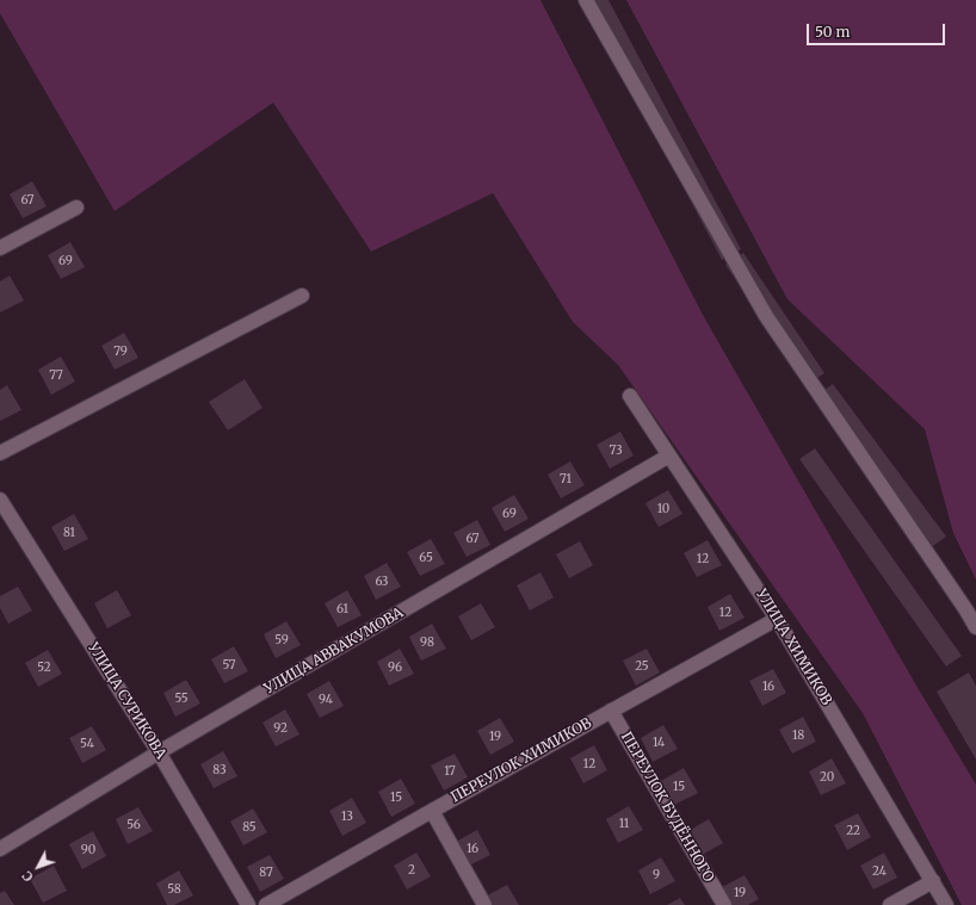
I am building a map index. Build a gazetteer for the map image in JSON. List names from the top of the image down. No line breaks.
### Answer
{"streets":{"street":["УЛИЦА ХИМИКОВ","УЛИЦА АВВАКУМОВА","УЛИЦА СУРИКОВА","ПЕРЕУЛОК ХИМИКОВ","ПЕРЕУЛОК БУДЁННОГО"]},"crossings":[["УЛИЦА ХИМИКОВ","УЛИЦА АВВАКУМОВА"],["УЛИЦА ХИМИКОВ","ПЕРЕУЛОК ХИМИКОВ"],["УЛИЦА АВВАКУМОВА","УЛИЦА СУРИКОВА"],["ПЕРЕУЛОК ХИМИКОВ","ПЕРЕУЛОК БУДЁННОГО"]],"house_numbers":["67","69","79","77","73","71","10","69","81","67","65","12","63","61","12","59","98","57","25","52","96","16","55","94","92","18","19","14","54","12","83","17","20","15","15","13","11","56","85","22","16","90","2","24","87","9","58","19"],"scale_bar":"50 m","north":"bottom left"}
